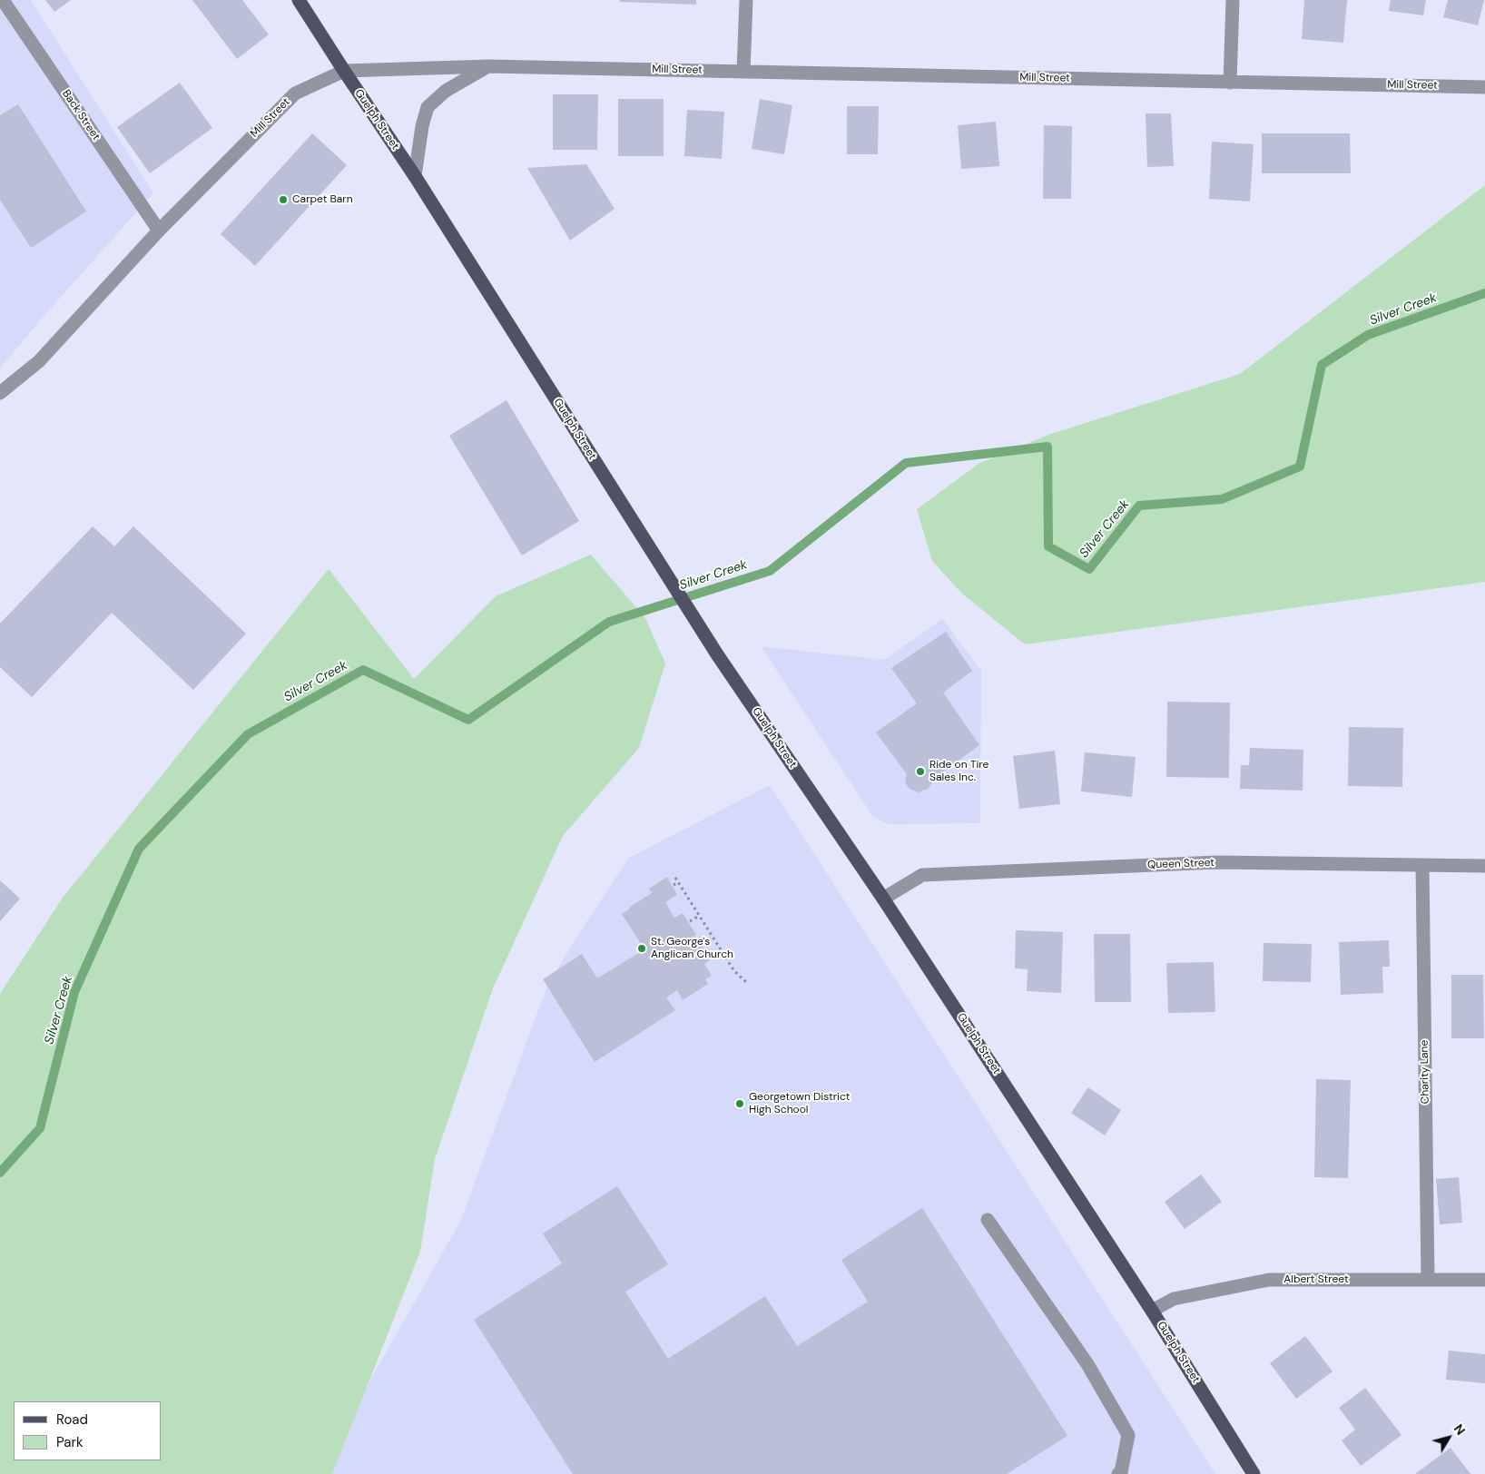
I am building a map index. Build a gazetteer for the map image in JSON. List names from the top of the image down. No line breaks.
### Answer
{"streets":{"main road":["Guelph Street"],"street":["Mill Street","Back Street","Queen Street","Charity Lane","Albert Street"]},"crossings":[["Mill Street","Back Street"],["Mill Street","Guelph Street"],["Guelph Street","Queen Street"],["Guelph Street","Albert Street"],["Queen Street","Charity Lane"],["Charity Lane","Albert Street"]],"water":["Silver Creek"],"places":["Carpet Barn","Ride on Tire Sales Inc.","St. George's Anglican Church","Georgetown District High School"],"legend":["Road","Park"],"north":"top right"}
